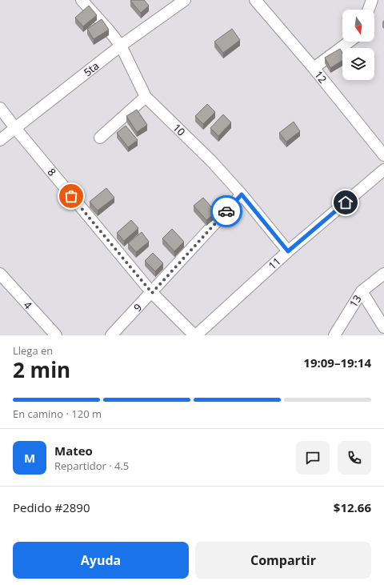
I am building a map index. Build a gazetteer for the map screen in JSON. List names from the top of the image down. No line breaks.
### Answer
{"streets":{"street":["5ta","12","10","8","11","13","4","9"]},"crossings":[["5ta","10"],["5ta","8"],["10","11"],["10","9"],["8","11"],["8","9"]],"north":"bottom","page":{"heading":["2 min","Llega en","19:09–19:14"],"panel":["Mateo","Repartidor · 4.5","Pedido #2890","$12.66"],"bar":"En camino · 120 m","round":"M","buttons":["Ayuda","Compartir"]}}
